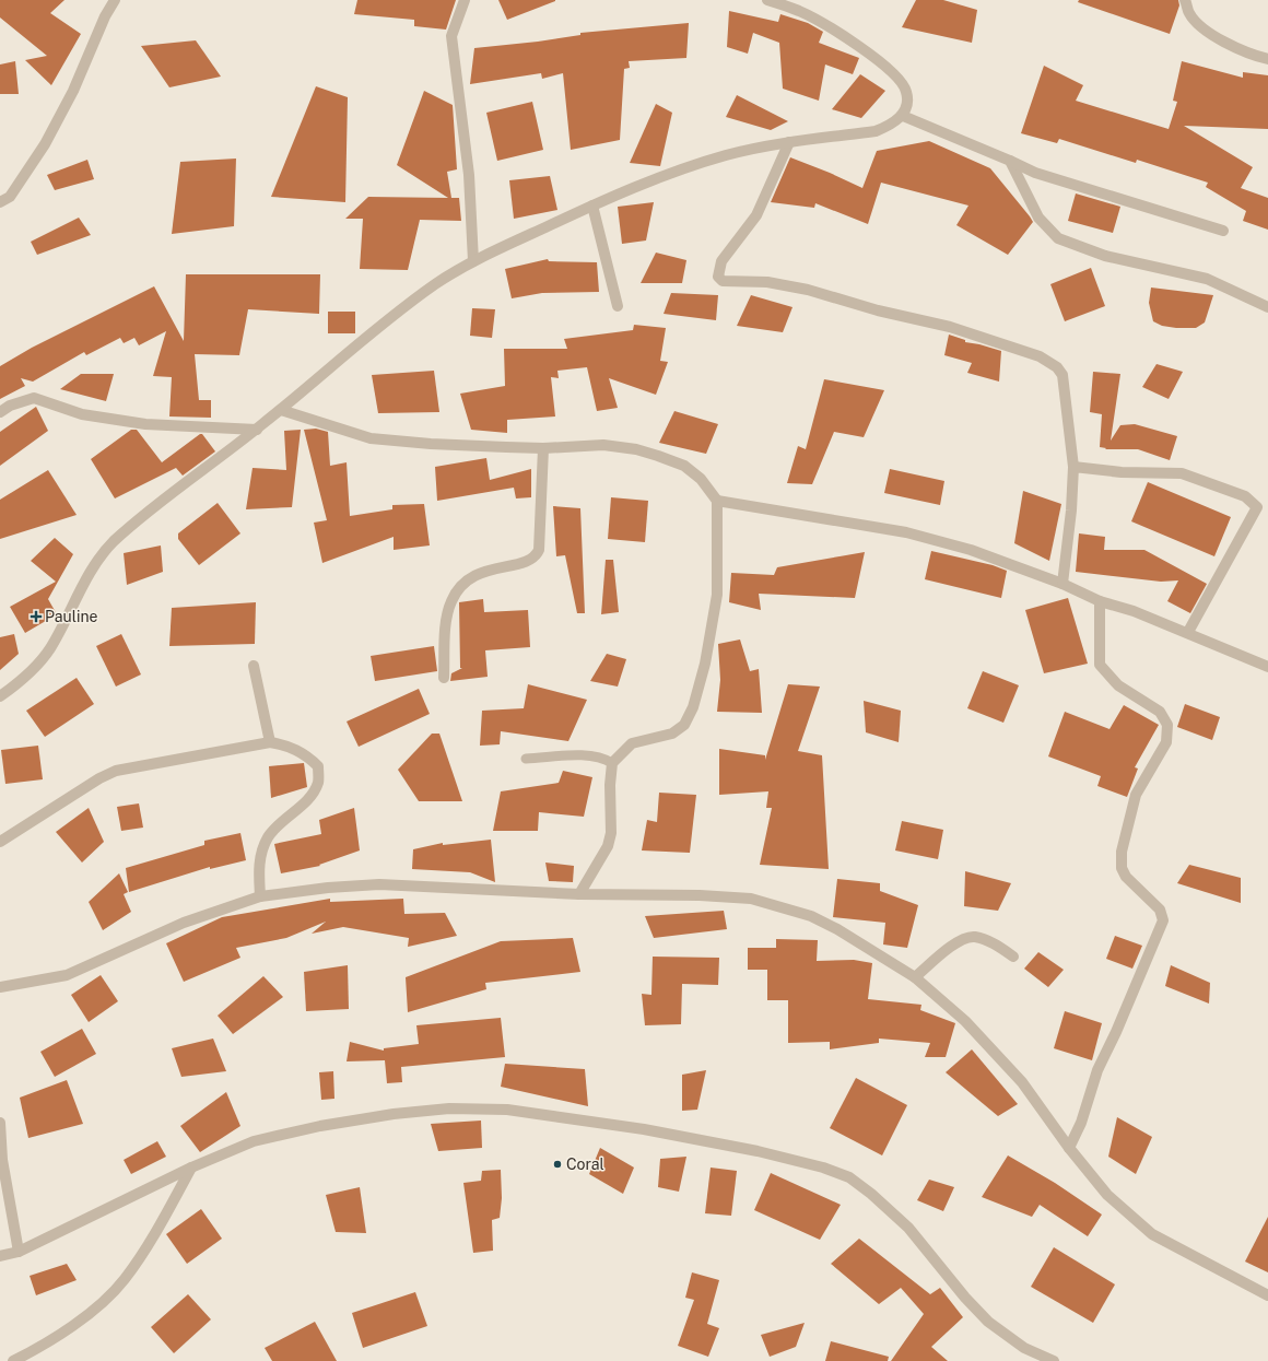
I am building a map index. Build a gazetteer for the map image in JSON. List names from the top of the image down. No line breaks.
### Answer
{"places":{"health":["Pauline"],"other":["Coral"]}}
